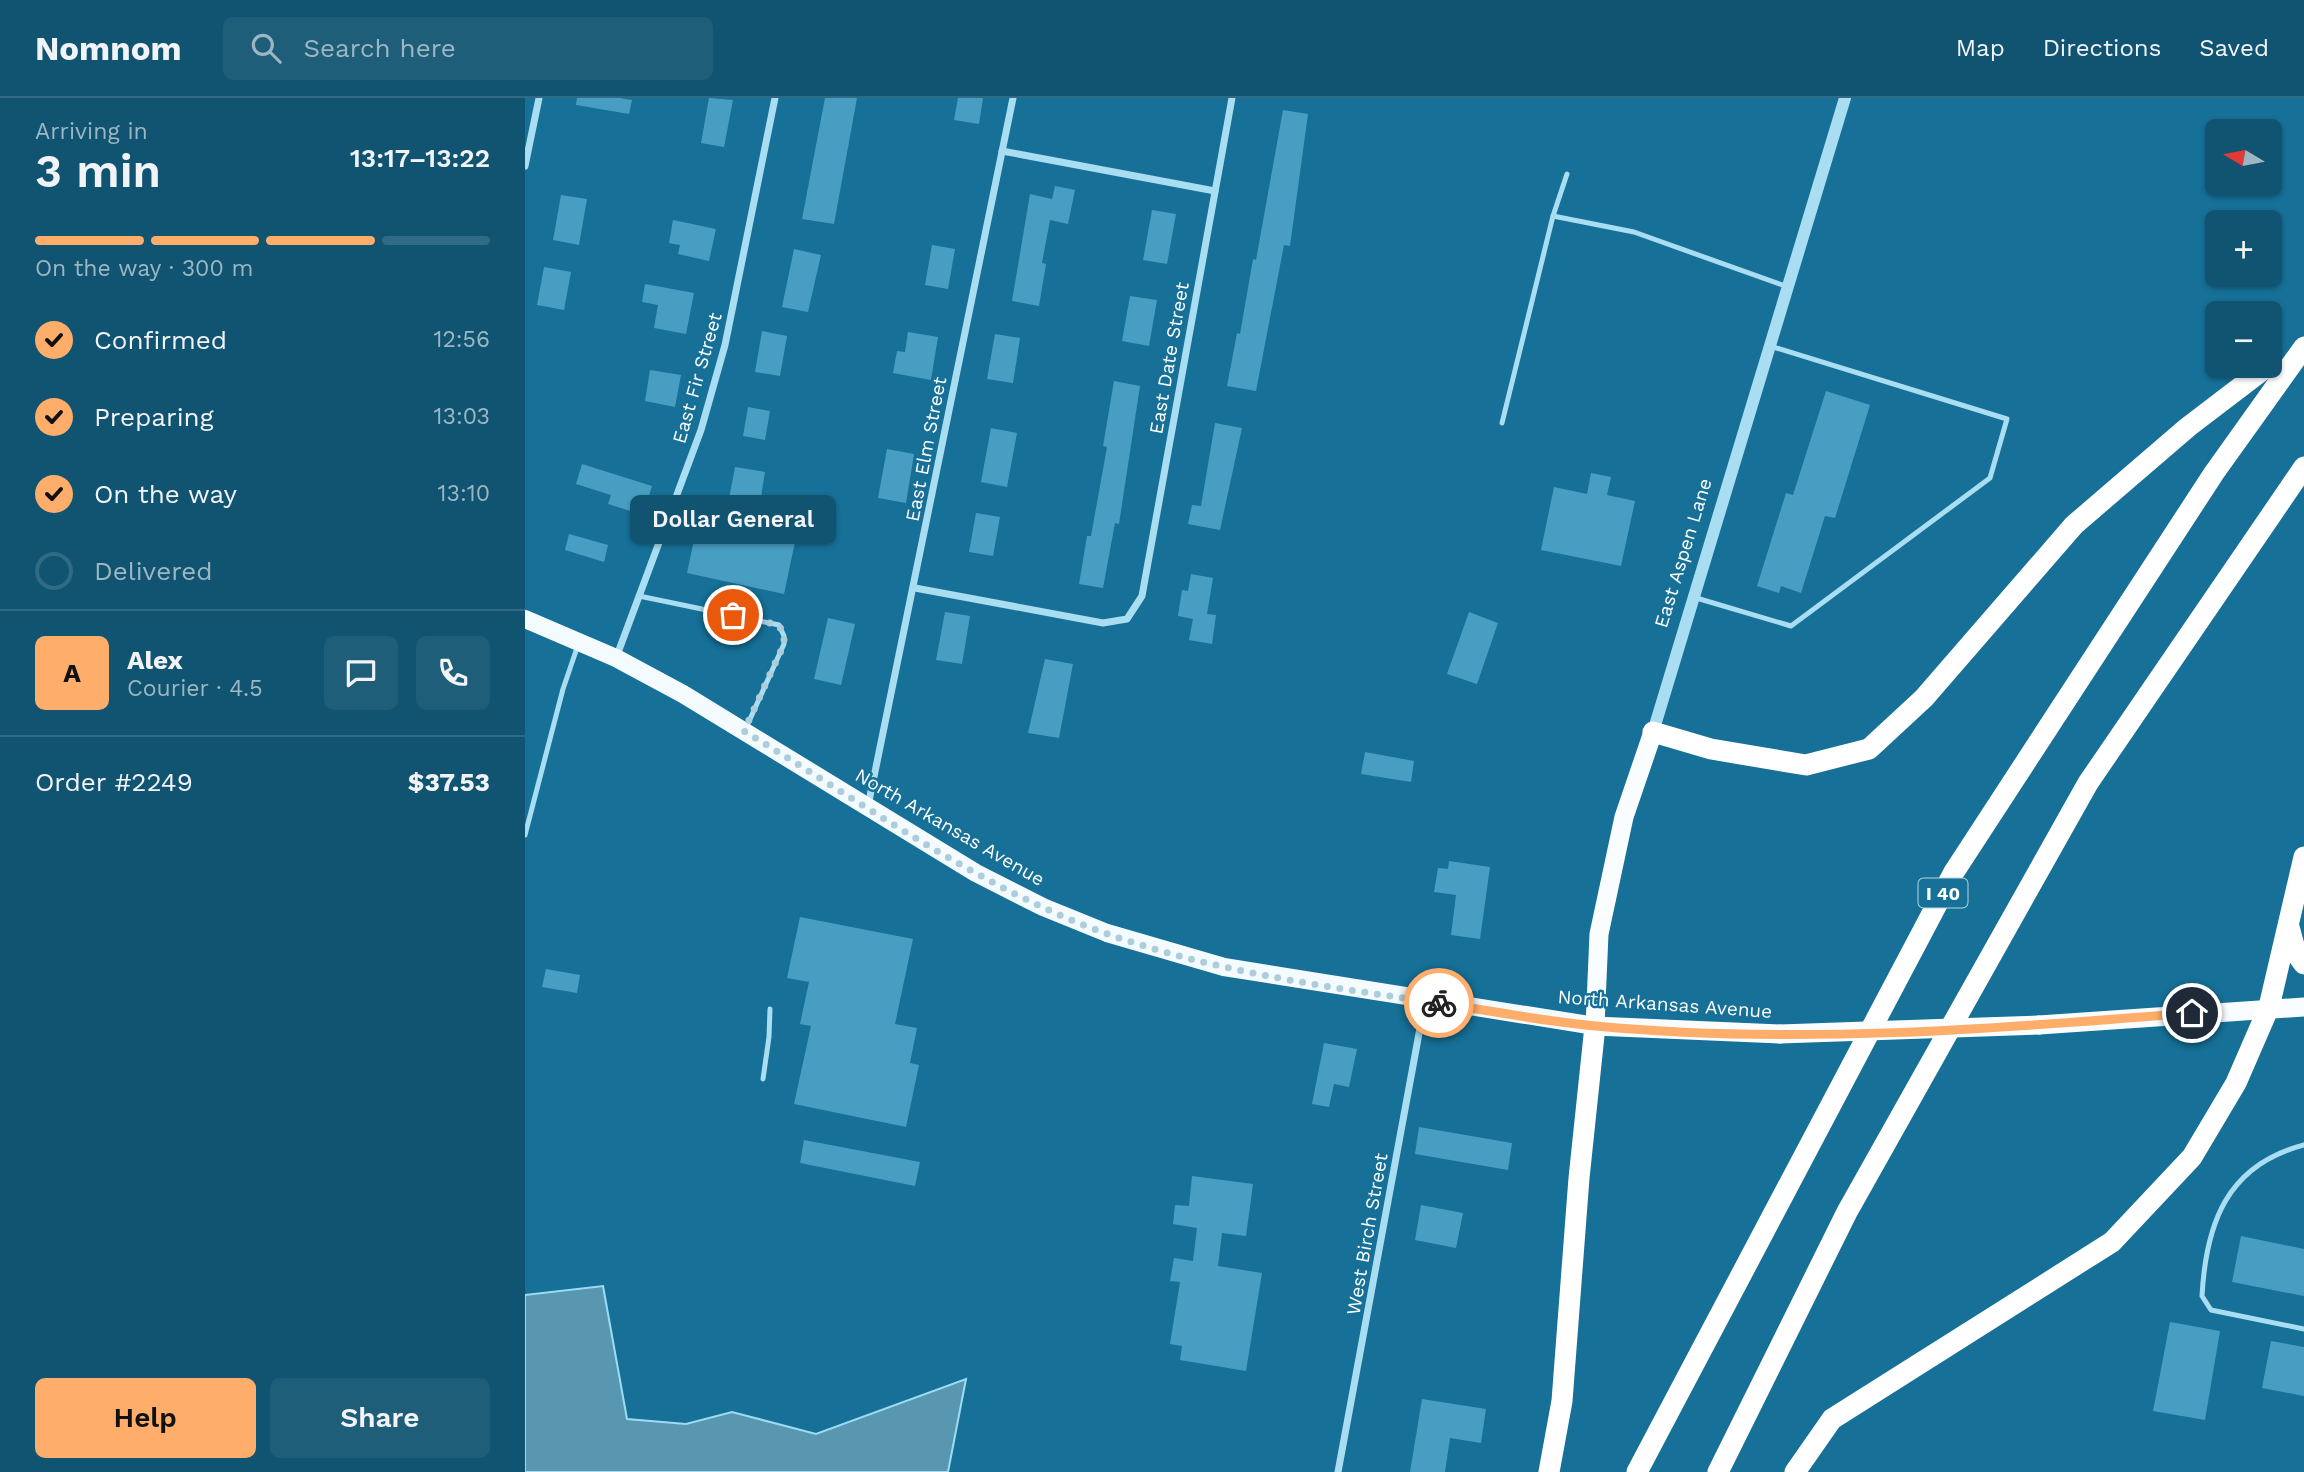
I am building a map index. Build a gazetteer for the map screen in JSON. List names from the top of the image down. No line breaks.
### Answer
{"streets":{"highway":["East Aspen Lane","North Arkansas Avenue","I 40"],"street":["East Date Street","East Fir Street","East Elm Street","West Birch Street"]},"crossings":[["East Date Street","East Elm Street"],["East Fir Street","North Arkansas Avenue"],["East Elm Street","North Arkansas Avenue"],["East Aspen Lane","North Arkansas Avenue"],["North Arkansas Avenue","West Birch Street"]],"places":["Dollar General"],"north":"left","page":{"header":"Nomnom","search":"Search here","nav":["Map","Directions","Saved"],"heading":["3 min","Arriving in","13:17–13:22"],"panel":["Alex","Courier · 4.5","Order #2249","$37.53"],"map_buttons":["+","−"],"bar":"On the way · 300 m","list":[["Confirmed","12:56"],["Preparing","13:03"],["On the way","13:10"],"Delivered"],"bubble":"Dollar General","round":"A","buttons":["Help","Share"]}}
